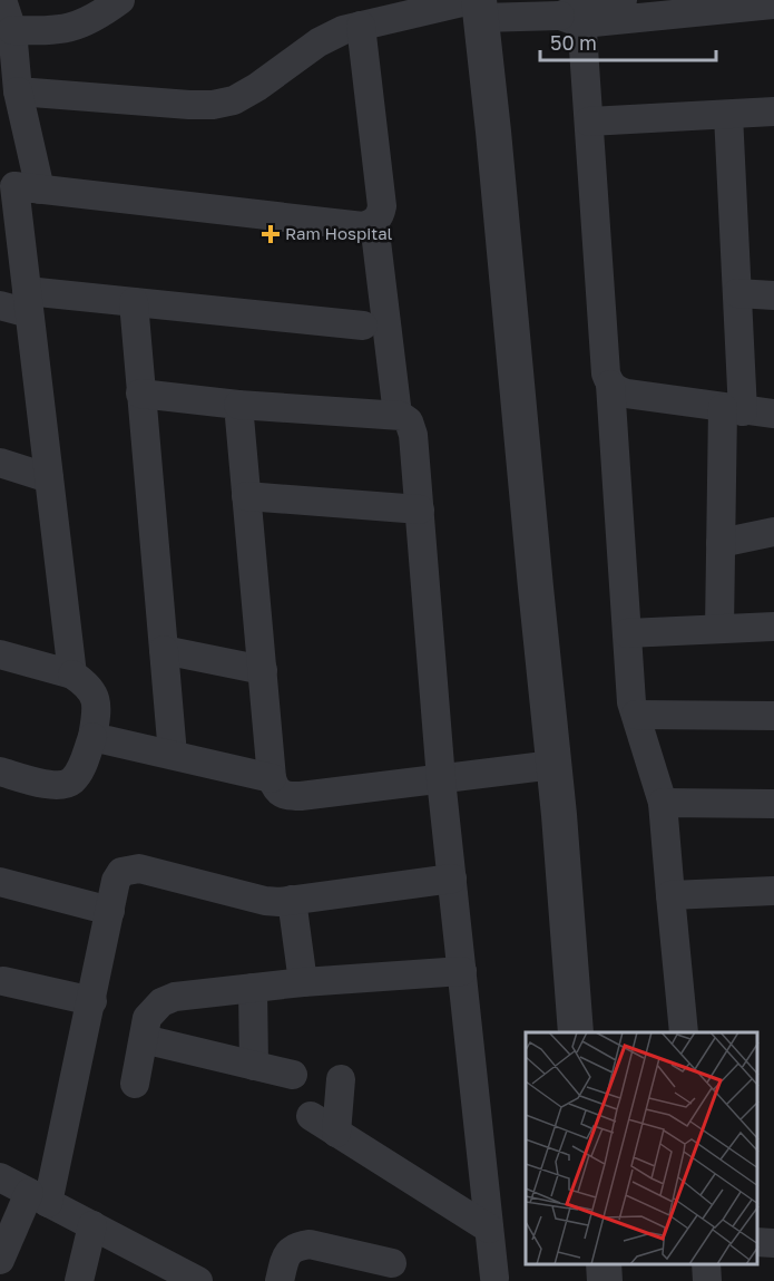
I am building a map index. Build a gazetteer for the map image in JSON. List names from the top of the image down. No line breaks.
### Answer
{"places":{"health":["Ram Hospital"]},"scale_bar":"50 m"}
